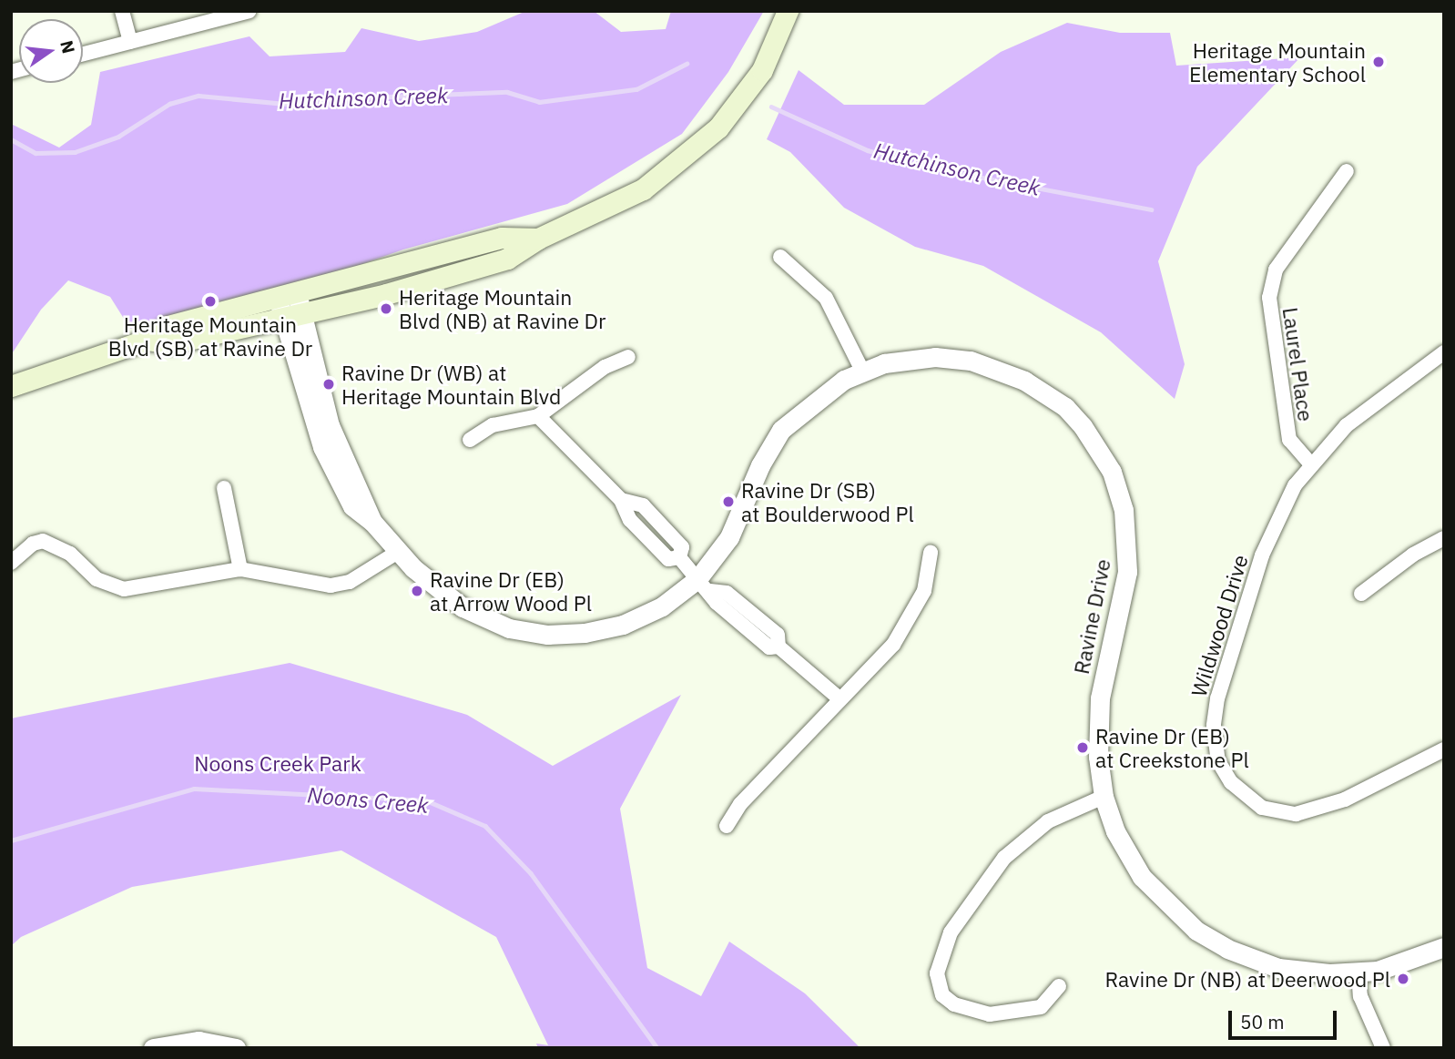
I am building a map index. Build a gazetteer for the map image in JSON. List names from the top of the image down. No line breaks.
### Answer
{"streets":{"street":["Laurel Place","Ravine Drive","Wildwood Drive"]},"crossings":[["Laurel Place","Wildwood Drive"]],"water":["Hutchinson Creek","Noons Creek"],"parks":["Noons Creek Park"],"places":["Heritage Mountain Elementary School","Heritage Mountain Blvd (SB) at Ravine Dr","Heritage Mountain Blvd (NB) at Ravine Dr","Ravine Dr (WB) at Heritage Mountain Blvd","Ravine Dr (SB) at Boulderwood Pl","Ravine Dr (EB) at Arrow Wood Pl","Ravine Dr (EB) at Creekstone Pl","Ravine Dr (NB) at Deerwood Pl"],"scale_bar":"50 m","north":"right"}
